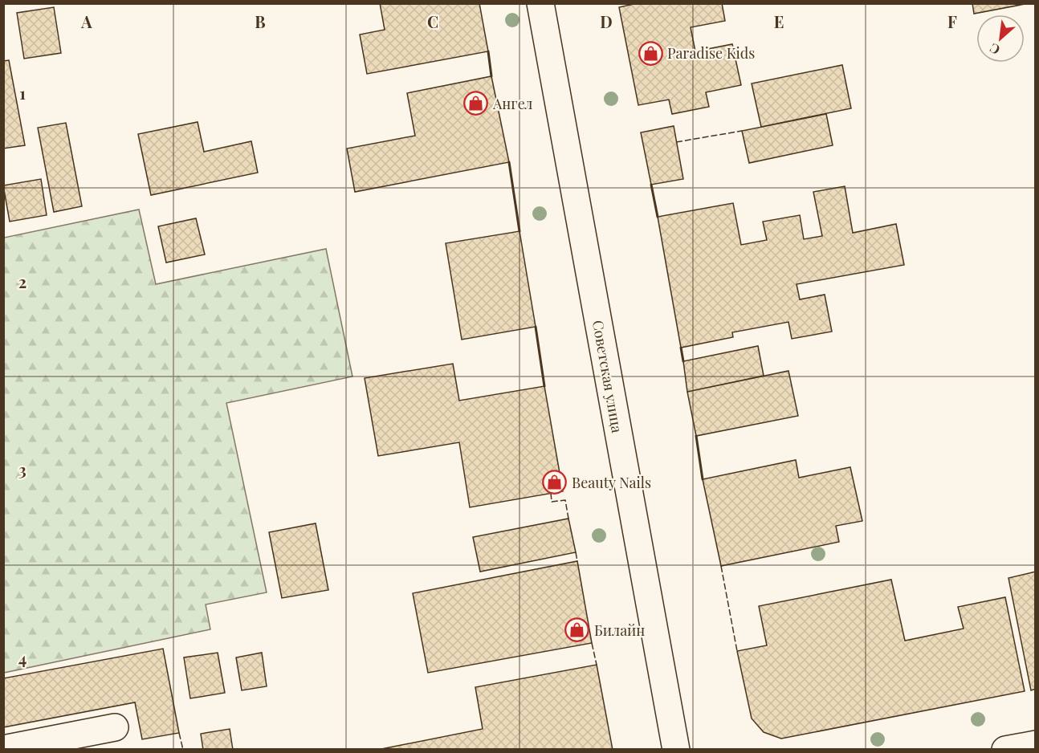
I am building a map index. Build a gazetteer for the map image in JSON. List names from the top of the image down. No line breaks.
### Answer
{"streets":{"street":["Советская улица"]},"places":{"shop":["Paradise Kids","Ангел","Beauty Nails","Билайн"]},"north":"bottom left","grid":{"columns":["A","B","C","D","E","F"],"rows":["1","2","3","4"]}}
